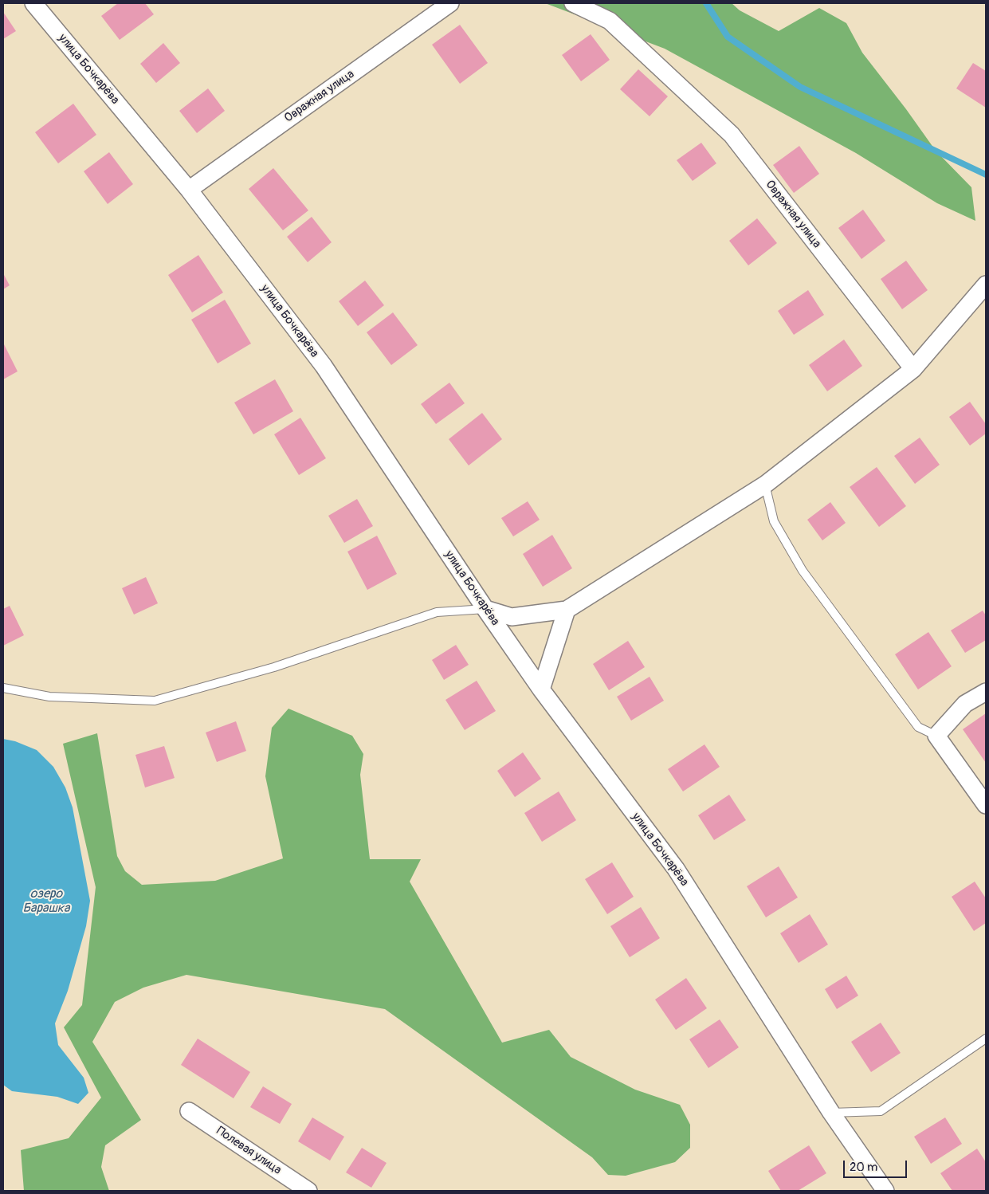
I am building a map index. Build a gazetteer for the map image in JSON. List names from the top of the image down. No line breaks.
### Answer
{"streets":{"street":["улица Бочкарёва","Овражная улица","Полевая улица"]},"crossings":[["улица Бочкарёва","Овражная улица"]],"water":["озеро Барашка"],"scale_bar":"20 m"}
